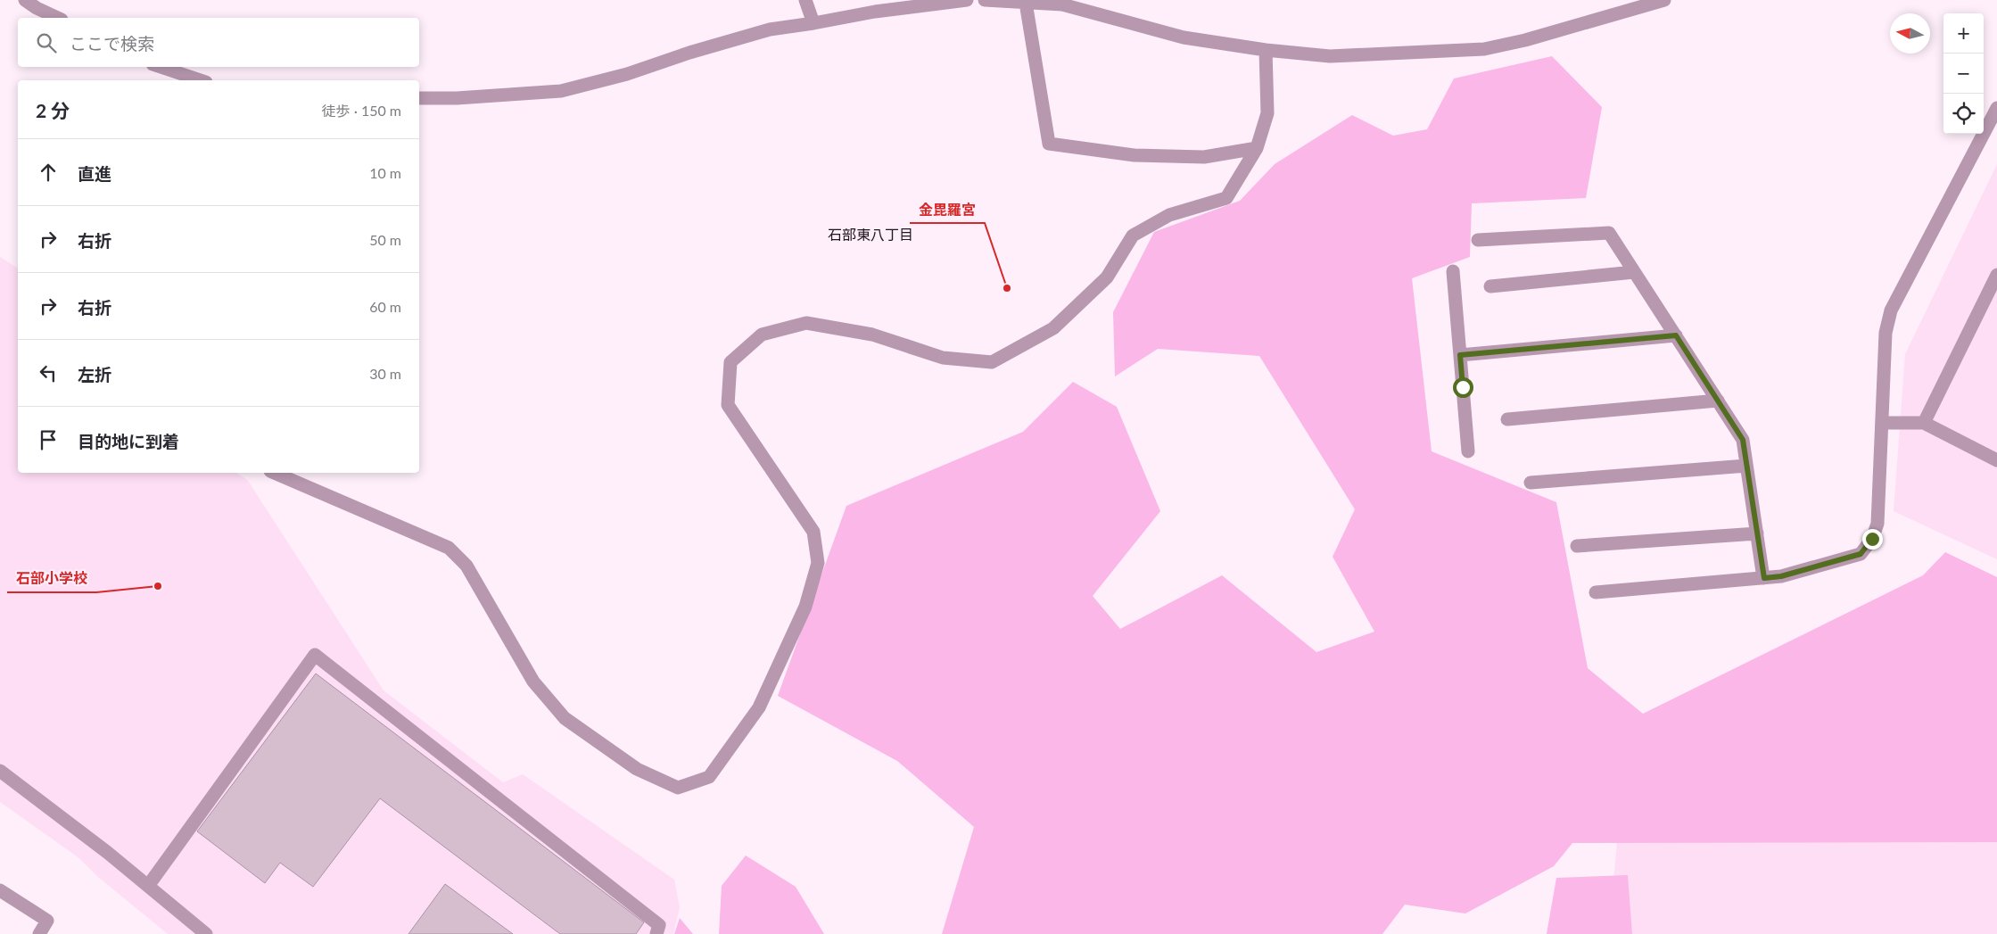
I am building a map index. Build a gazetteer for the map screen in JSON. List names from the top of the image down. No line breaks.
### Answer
{"districts":["石部東八丁目"],"places":["金毘羅宮","石部小学校"],"north":"left","page":{"map_buttons":["+","−"],"search":"ここで検索","heading":["2 分","徒歩 · 150 m"],"list":[["直進","10 m"],["右折","50 m"],["右折","60 m"],["左折","30 m"],"目的地に到着"]}}
